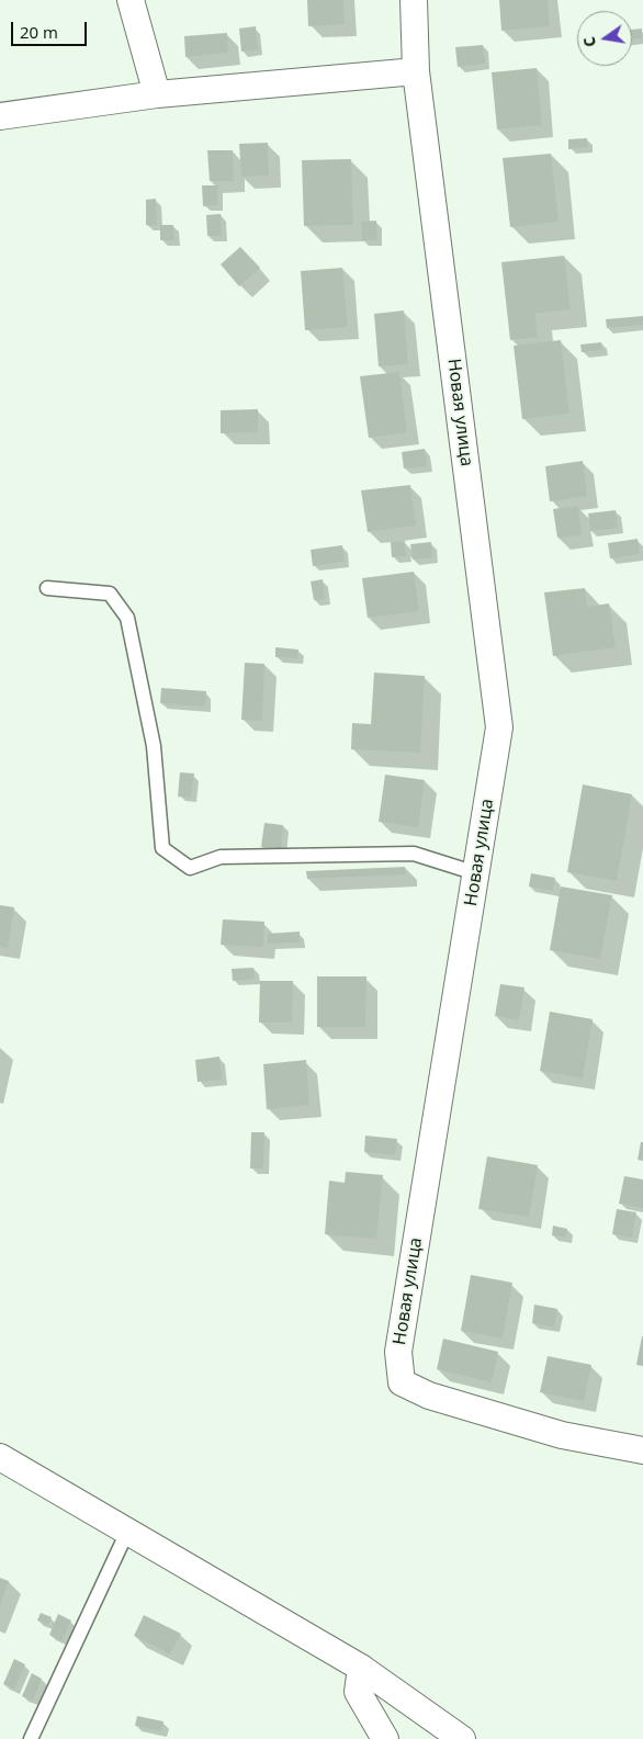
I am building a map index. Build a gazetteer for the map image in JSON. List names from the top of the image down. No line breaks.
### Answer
{"streets":{"street":["Новая улица"]},"scale_bar":"20 m","north":"left"}
